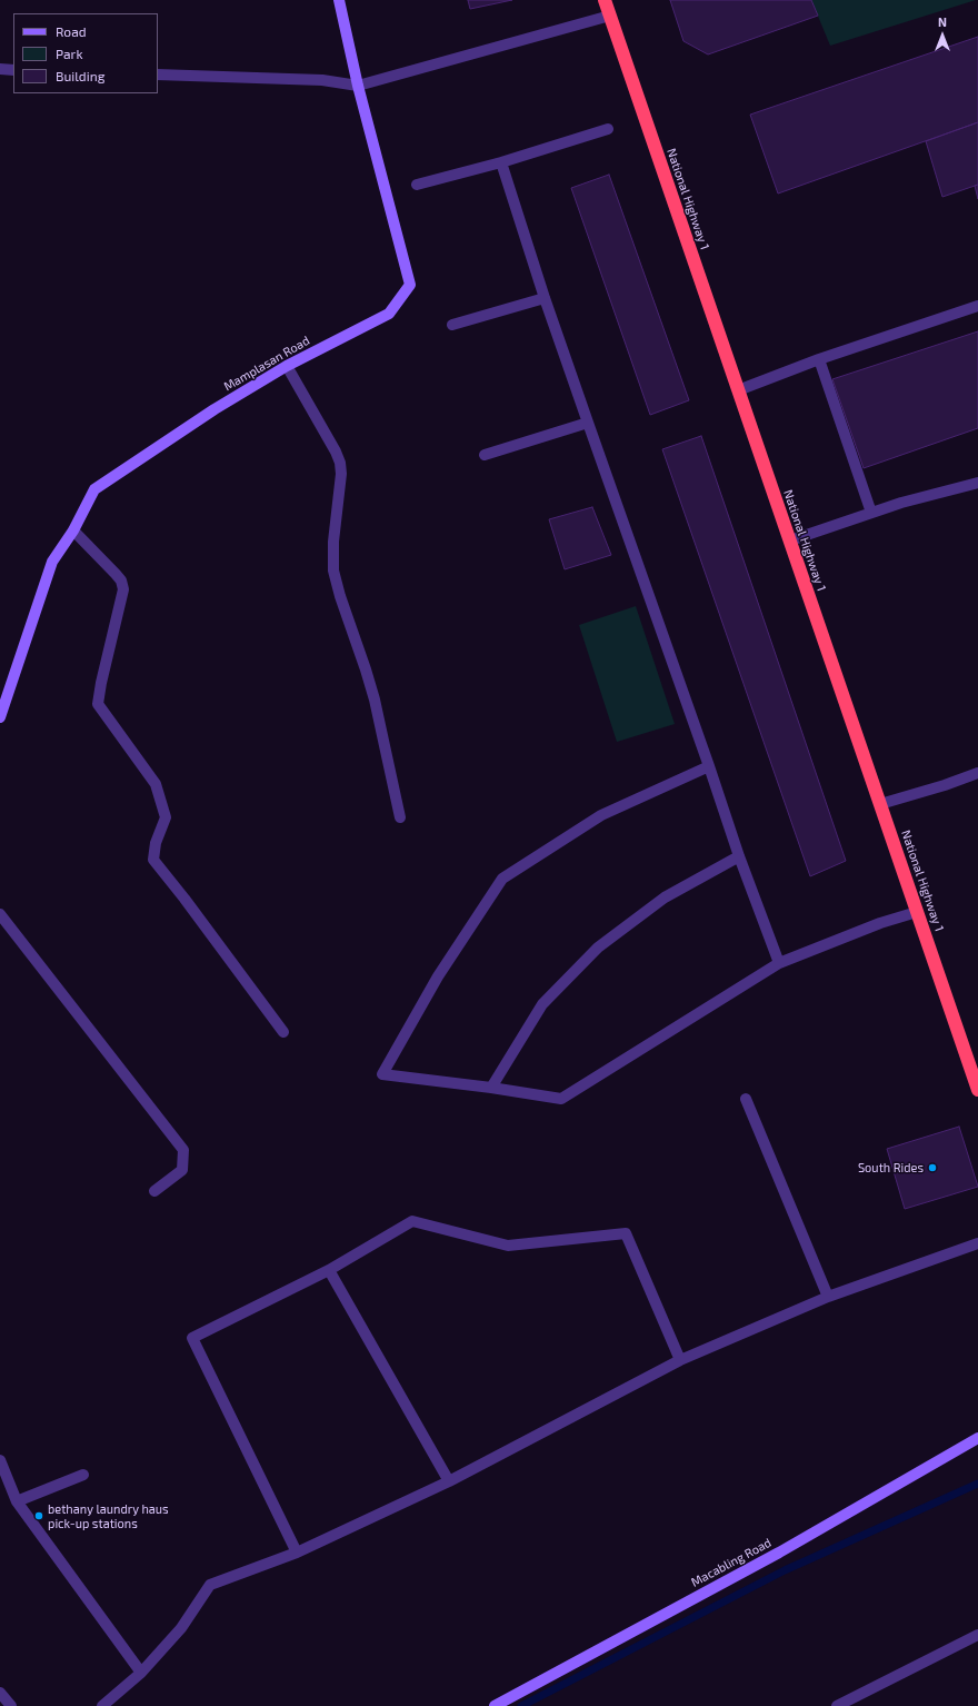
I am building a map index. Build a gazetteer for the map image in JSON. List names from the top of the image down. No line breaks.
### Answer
{"streets":{"highway":["National Highway 1"],"street":["Mamplasan Road","Macabling Road"]},"places":["South Rides","bethany laundry haus pick-up stations"],"legend":["Road","Park","Building"],"north":"top"}
